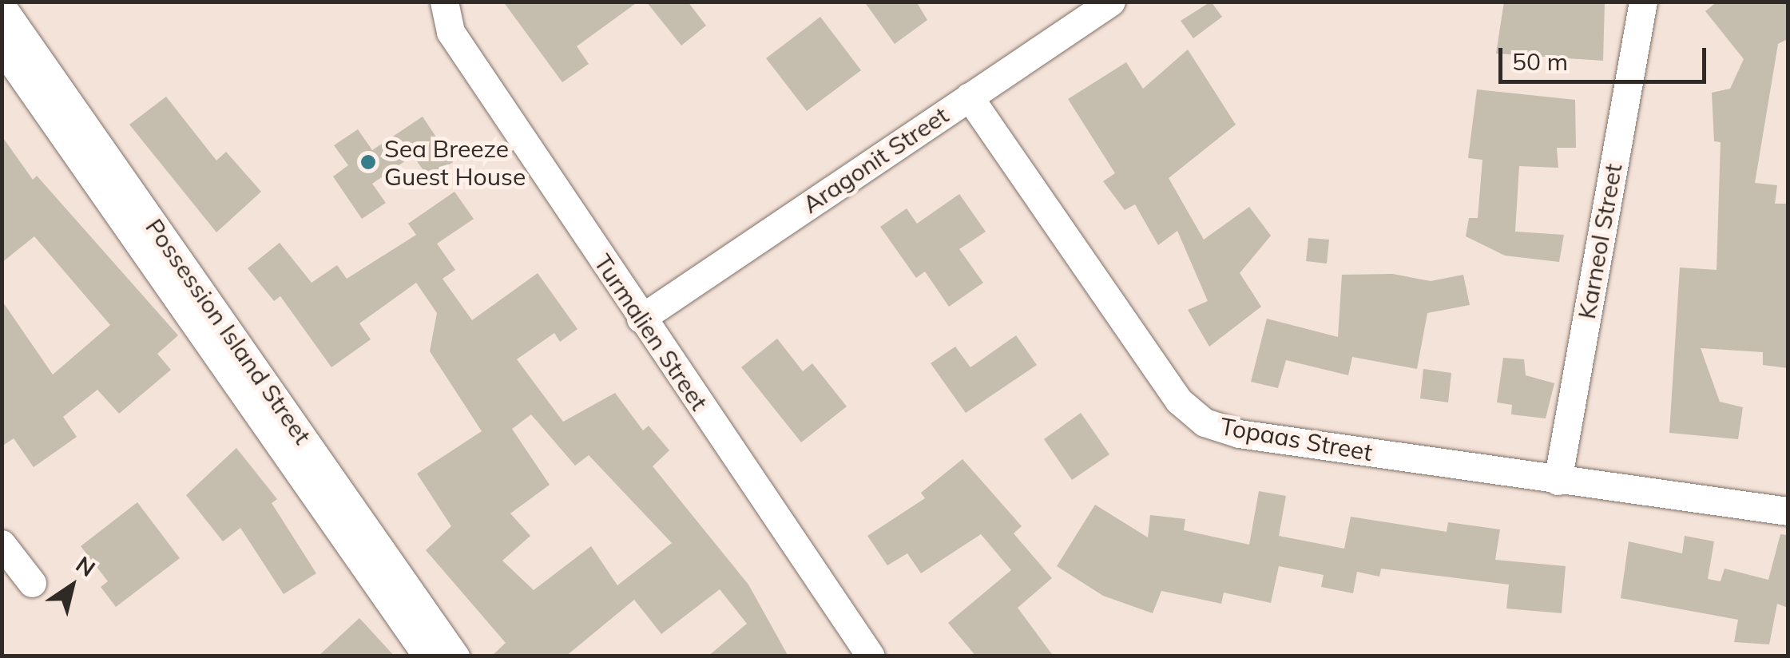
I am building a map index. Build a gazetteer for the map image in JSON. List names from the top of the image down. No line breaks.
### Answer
{"streets":{"street":["Aragonit Street","Karneol Street","Possession Island Street","Turmalien Street","Topaas Street"]},"crossings":[["Aragonit Street","Turmalien Street"],["Aragonit Street","Topaas Street"],["Karneol Street","Topaas Street"]],"places":["Sea Breeze Guest House"],"scale_bar":"50 m","north":"top right"}
